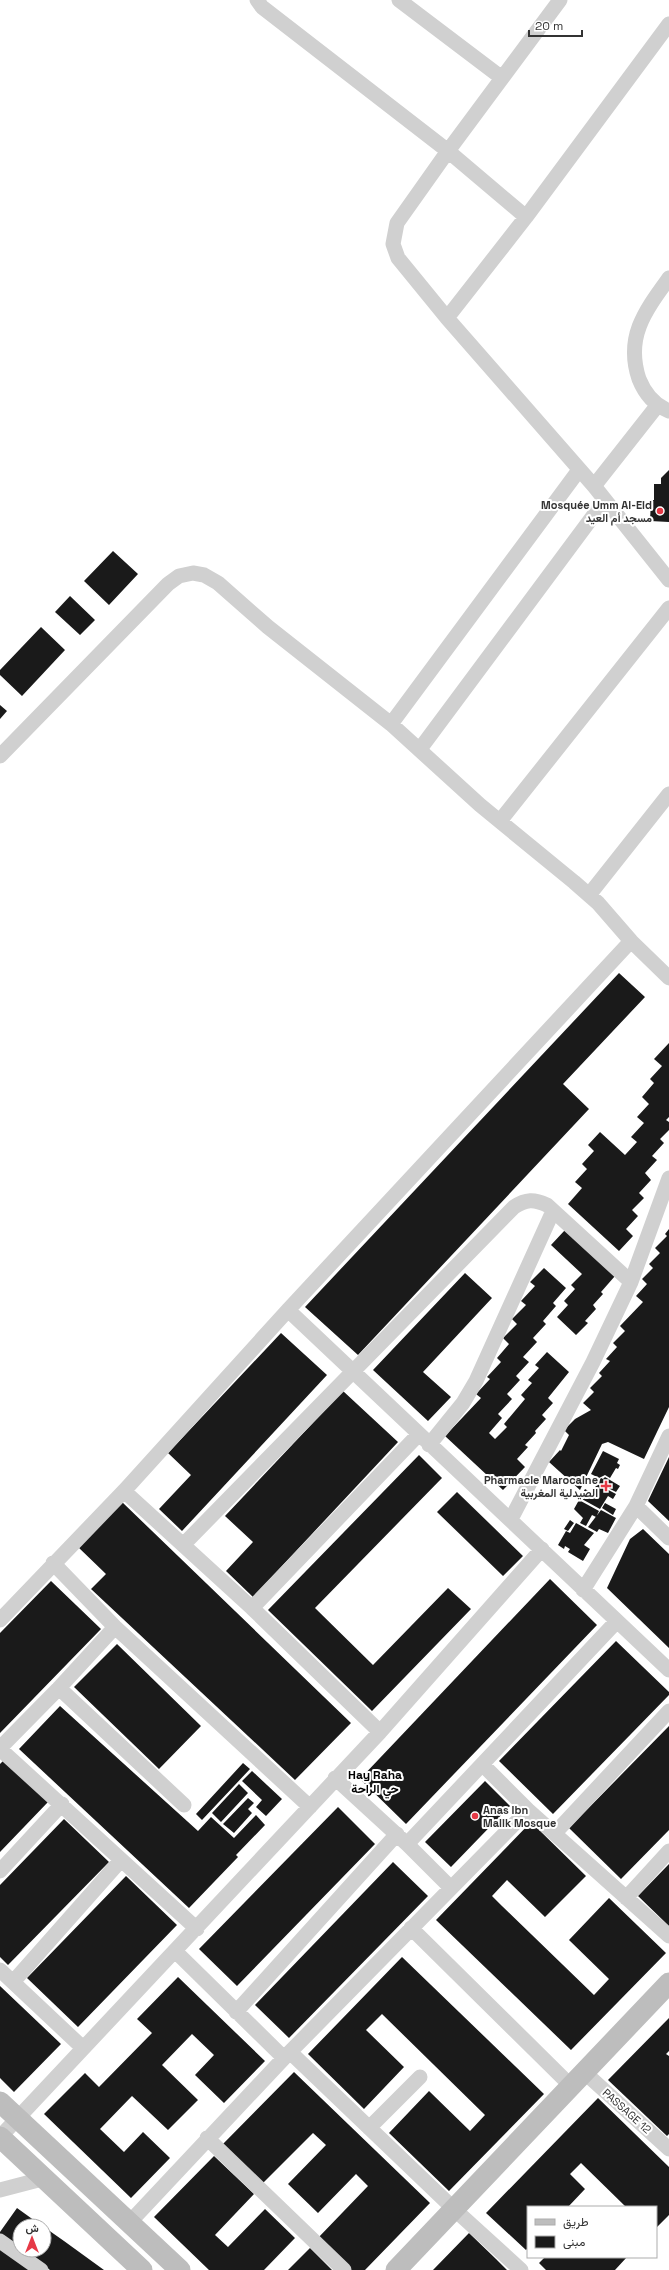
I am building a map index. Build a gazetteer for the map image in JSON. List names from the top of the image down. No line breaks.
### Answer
{"streets":{"street":["PASSAGE 12"]},"districts":["Hay Raha حي الراحة"],"places":{"other":["Mosquée Umm Al-Eid مسجد أم العيد","Anas Ibn Malik Mosque"],"health":["Pharmacie Marocaine الصيدلية المغربية"]},"legend":["طريق","مبنى"],"scale_bar":"20 m","north":"top"}
